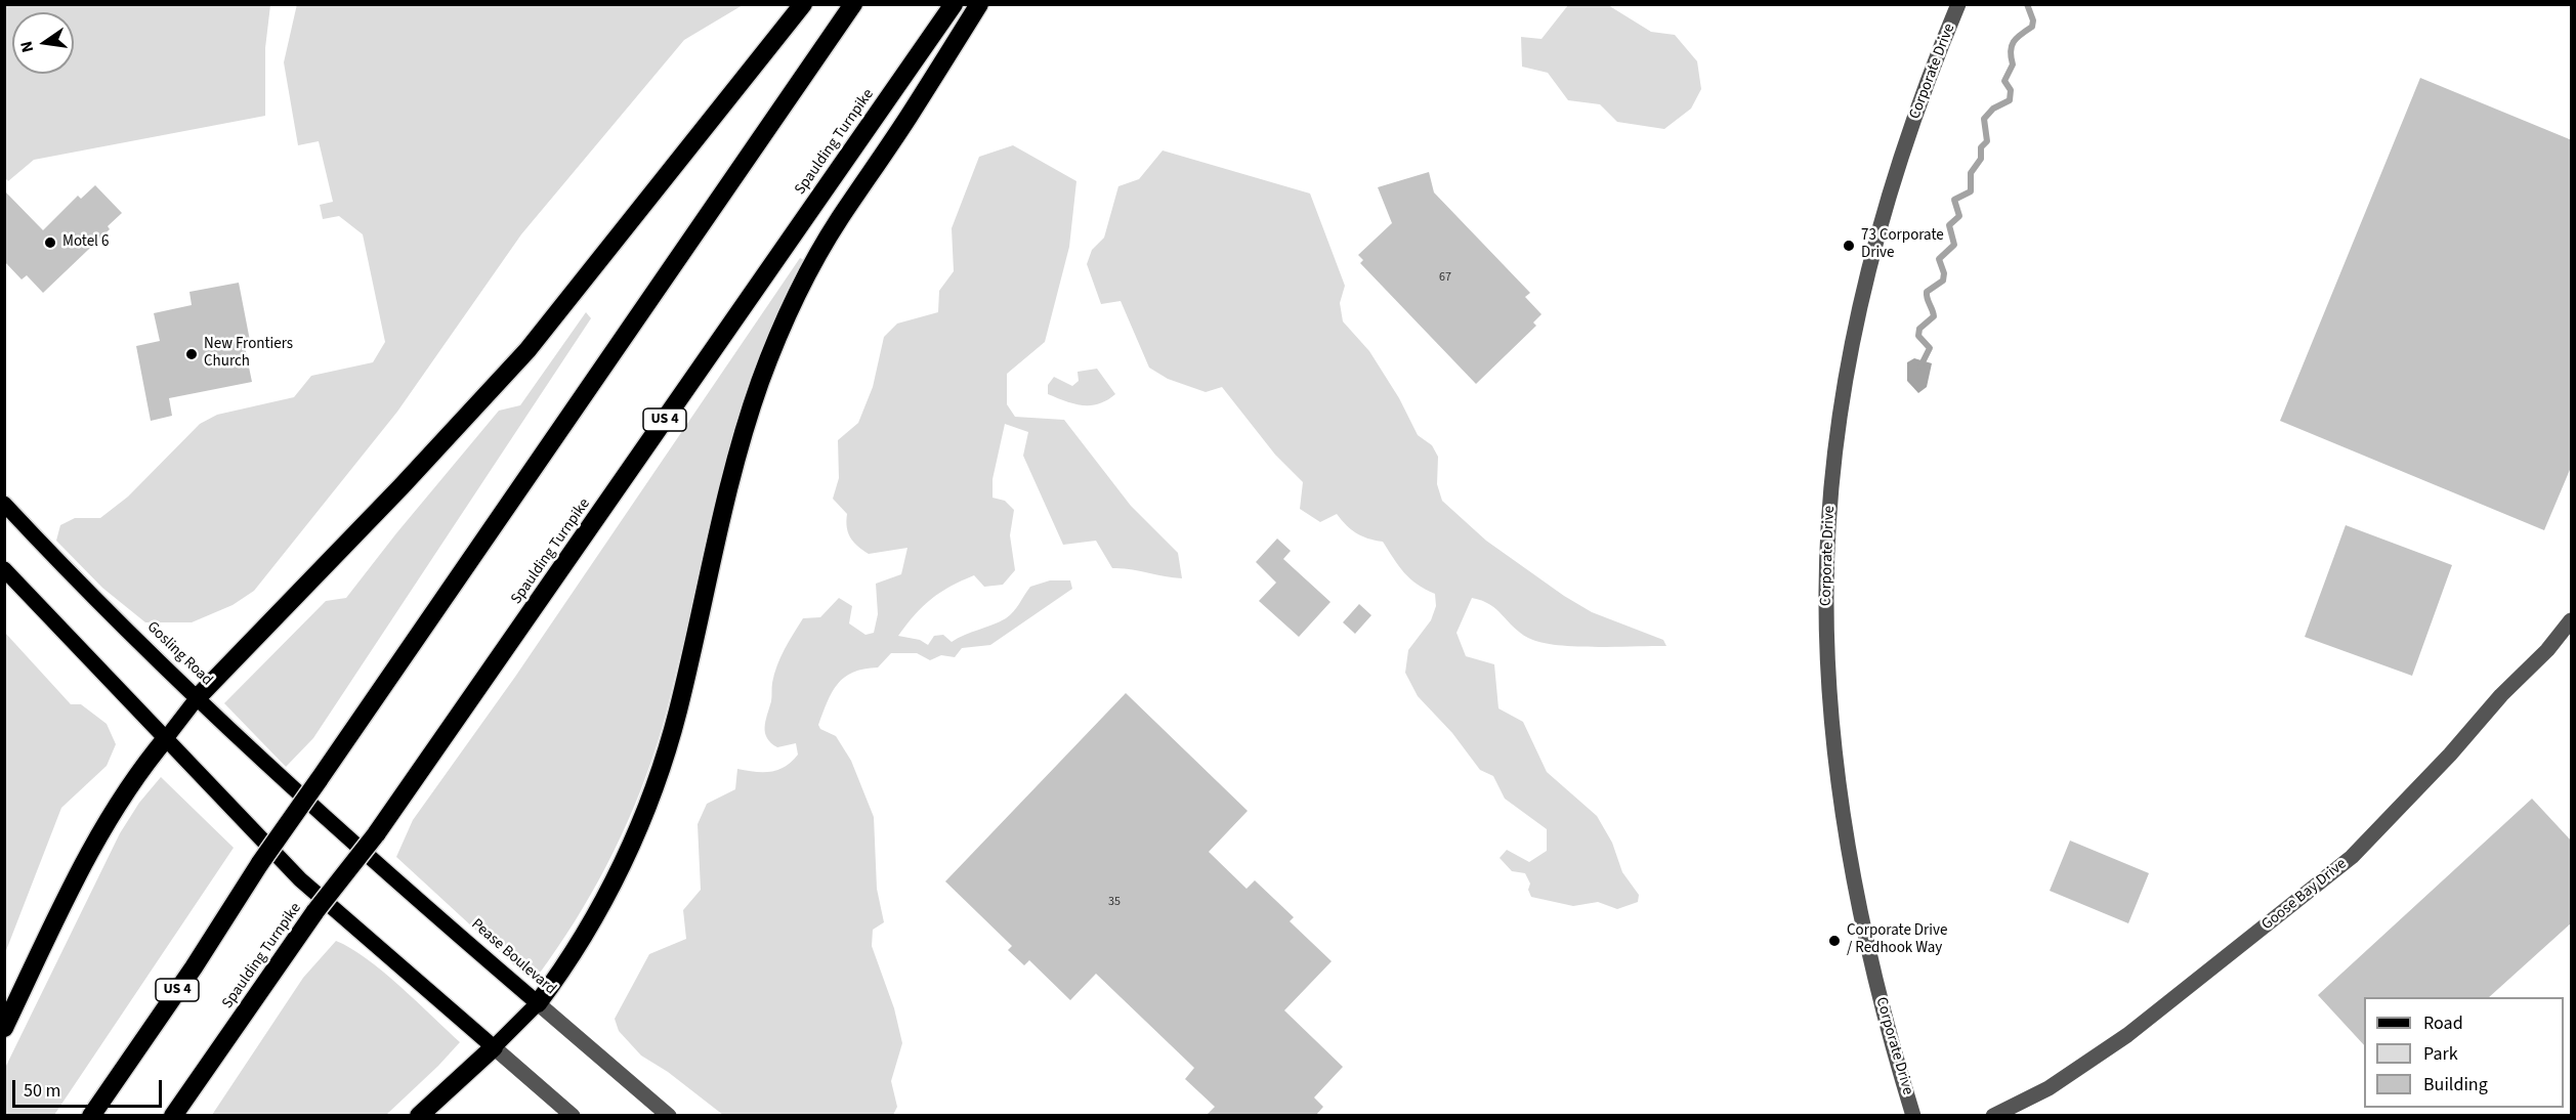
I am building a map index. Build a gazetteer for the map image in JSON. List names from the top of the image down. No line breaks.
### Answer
{"streets":{"highway":["Spaulding Turnpike","US 4"],"main road":["Gosling Road","Pease Boulevard"],"street":["Corporate Drive","Goose Bay Drive"]},"crossings":[["Gosling Road","Pease Boulevard"]],"places":["Motel 6","73 Corporate Drive","New Frontiers Church","Corporate Drive / Redhook Way"],"house_numbers":["67","35"],"legend":["Road","Park","Building"],"scale_bar":"50 m","north":"left"}
